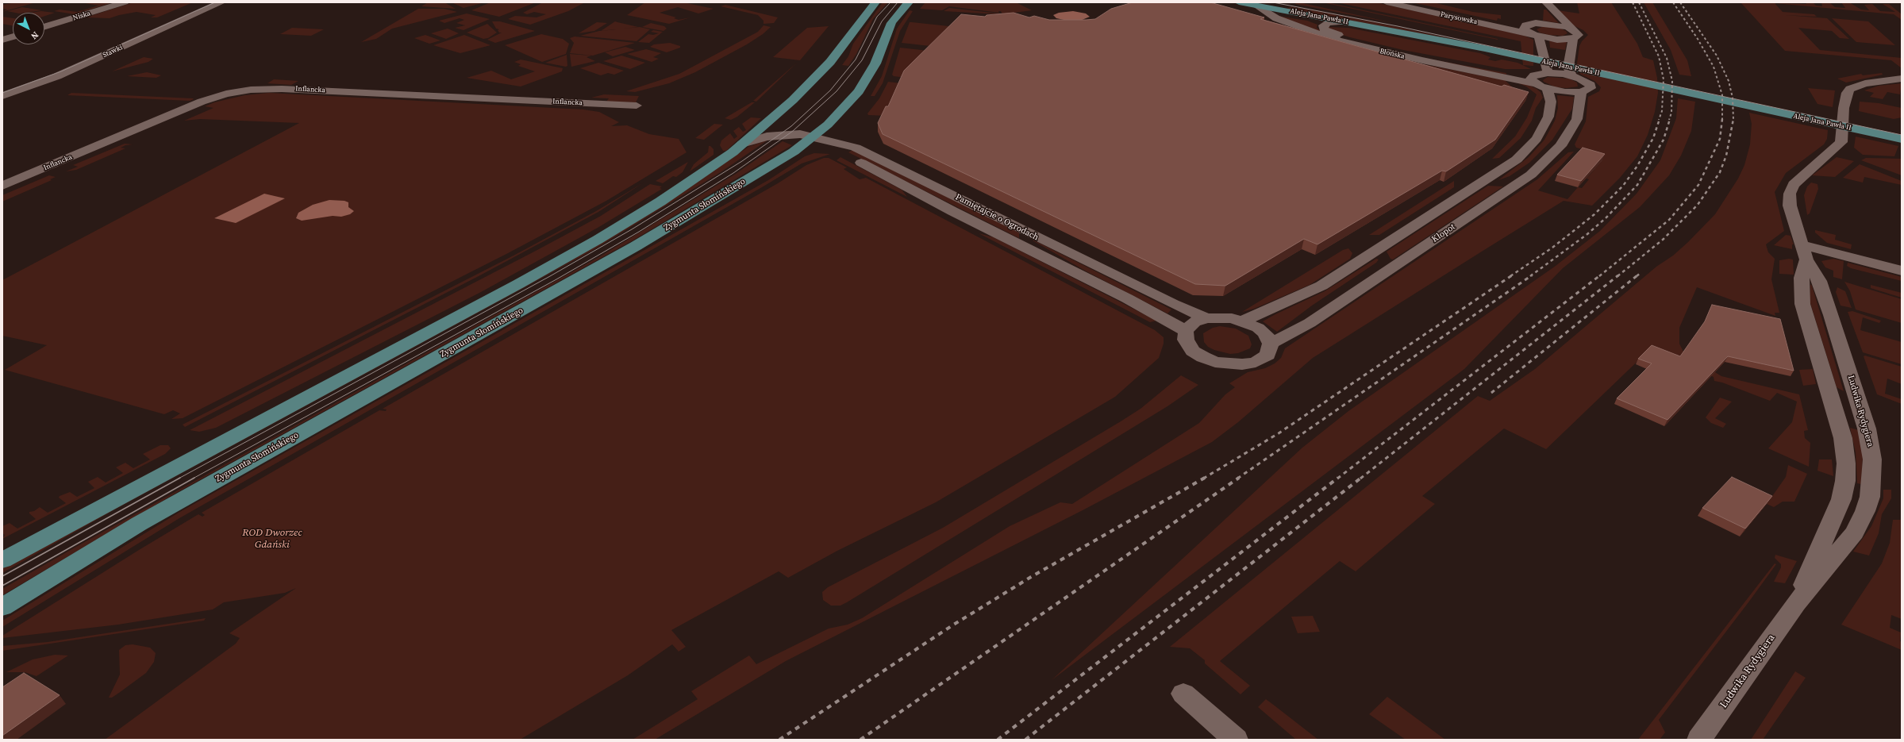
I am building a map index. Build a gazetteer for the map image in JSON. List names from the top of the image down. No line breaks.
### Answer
{"streets":{"main road":["Aleja Jana Pawła II","Zygmunta Słomińskiego"],"street":["Niska","Parysowska","Stawki","Błońska","Inflancka","Pamiętajcie o Ogrodach","Kłopot","Ludwika Rydygiera"]},"crossings":[["Aleja Jana Pawła II","Błońska"],["Zygmunta Słomińskiego","Pamiętajcie o Ogrodach"]],"parks":["ROD Dworzec Gdański"],"north":"bottom right"}
